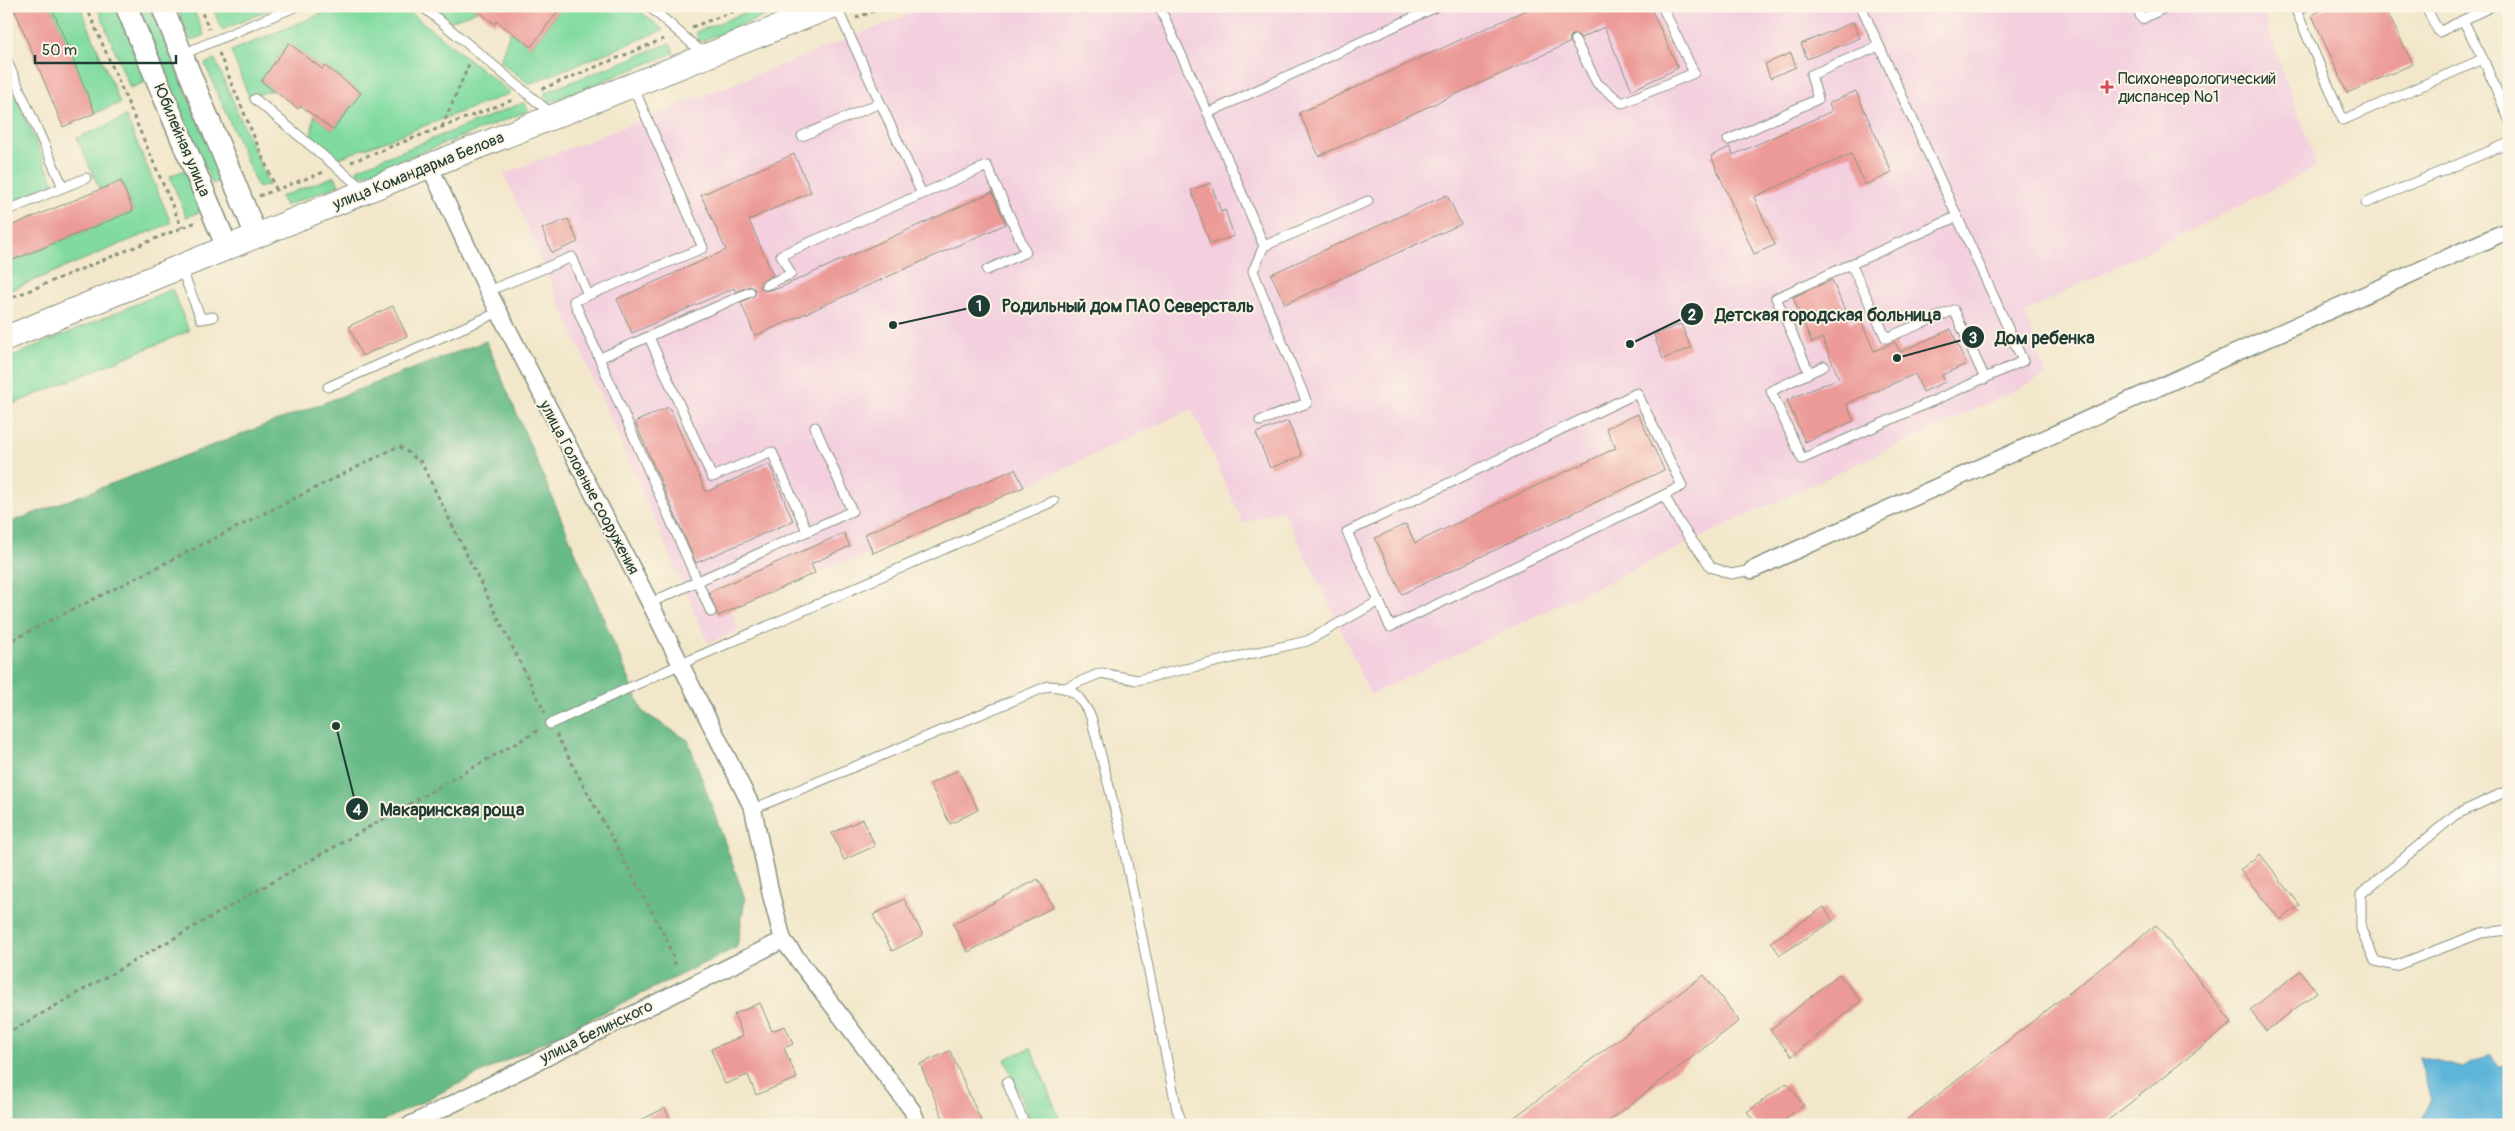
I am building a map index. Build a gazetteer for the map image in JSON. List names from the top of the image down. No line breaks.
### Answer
{"streets":{"main road":["улица Командарма Белова"],"street":["Юбилейная улица","улица Головные сооружения","улица Белинского"]},"crossings":[["Юбилейная улица","улица Командарма Белова"],["улица Командарма Белова","улица Головные сооружения"]],"places":{"health":["Психоневрологический диспансер №1"],"other":["Родильный дом ПАО Северсталь","Детская городская больница","Дом ребенка","Макаринская роща"]},"scale_bar":"50 m"}
